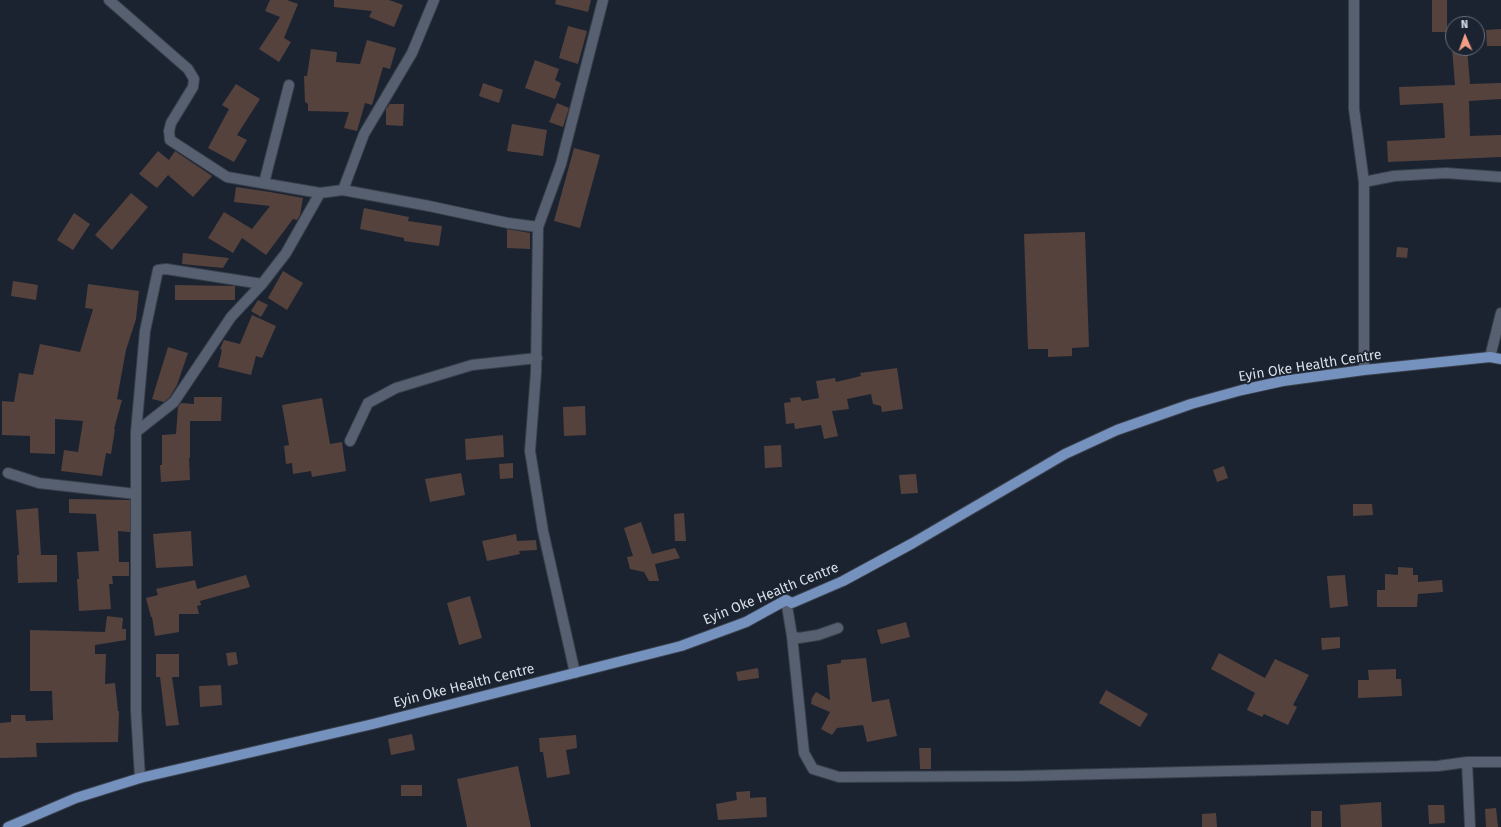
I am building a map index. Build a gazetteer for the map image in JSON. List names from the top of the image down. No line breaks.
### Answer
{"streets":{"main road":["Eyin Oke Health Centre"]},"north":"top"}
